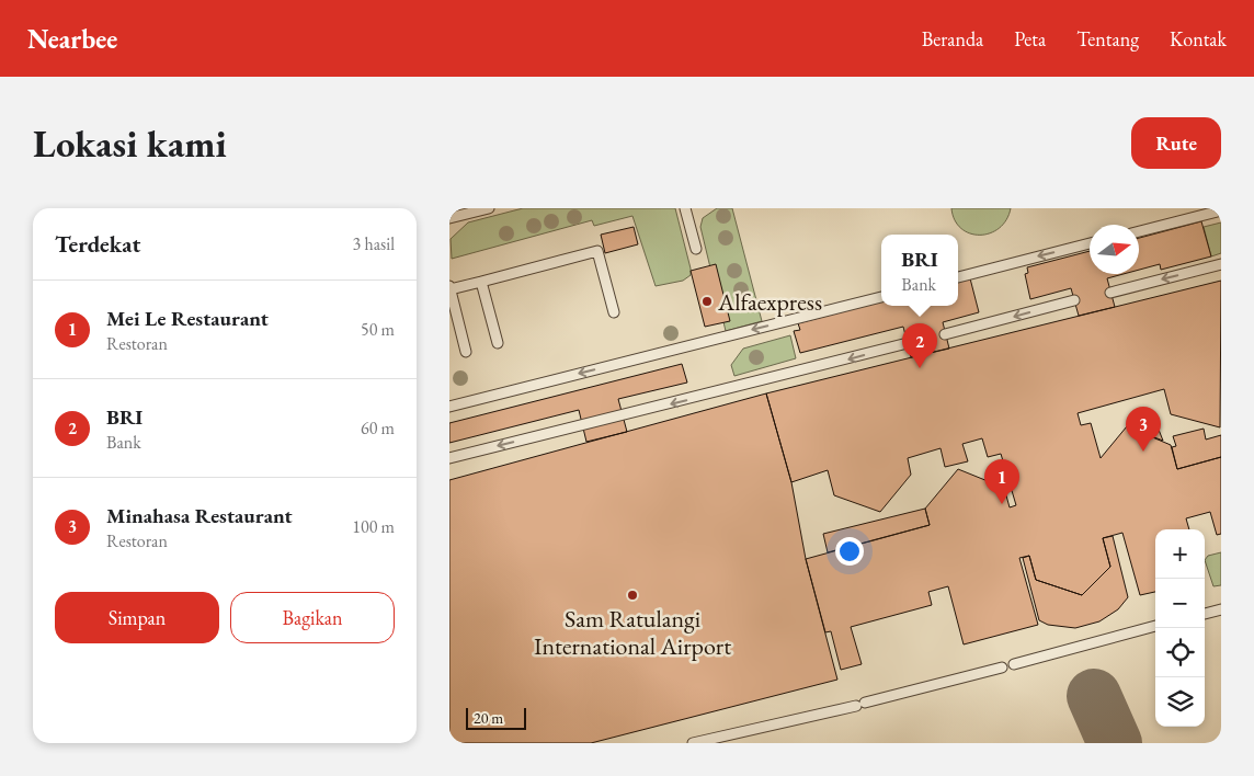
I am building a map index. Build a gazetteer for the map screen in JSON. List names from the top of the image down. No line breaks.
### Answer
{"places":["Alfaexpress","Sam Ratulangi International Airport"],"scale_bar":"20 m","north":"right","page":{"header":"Nearbee","nav":["Beranda","Peta","Tentang","Kontak"],"buttons":["Rute",["Simpan","Bagikan"]],"title":"Lokasi kami","heading":["Terdekat","3 hasil"],"popup":["BRI","Bank"],"list":[{"mark":"1","name":"Mei Le Restaurant","note":"Restoran","value":"50 m"},{"mark":"2","name":"BRI","note":"Bank","value":"60 m"},{"mark":"3","name":"Minahasa Restaurant","note":"Restoran","value":"100 m"}],"pins":["2","3","1"],"map_buttons":["+","−"],"scale":"20 m"}}
